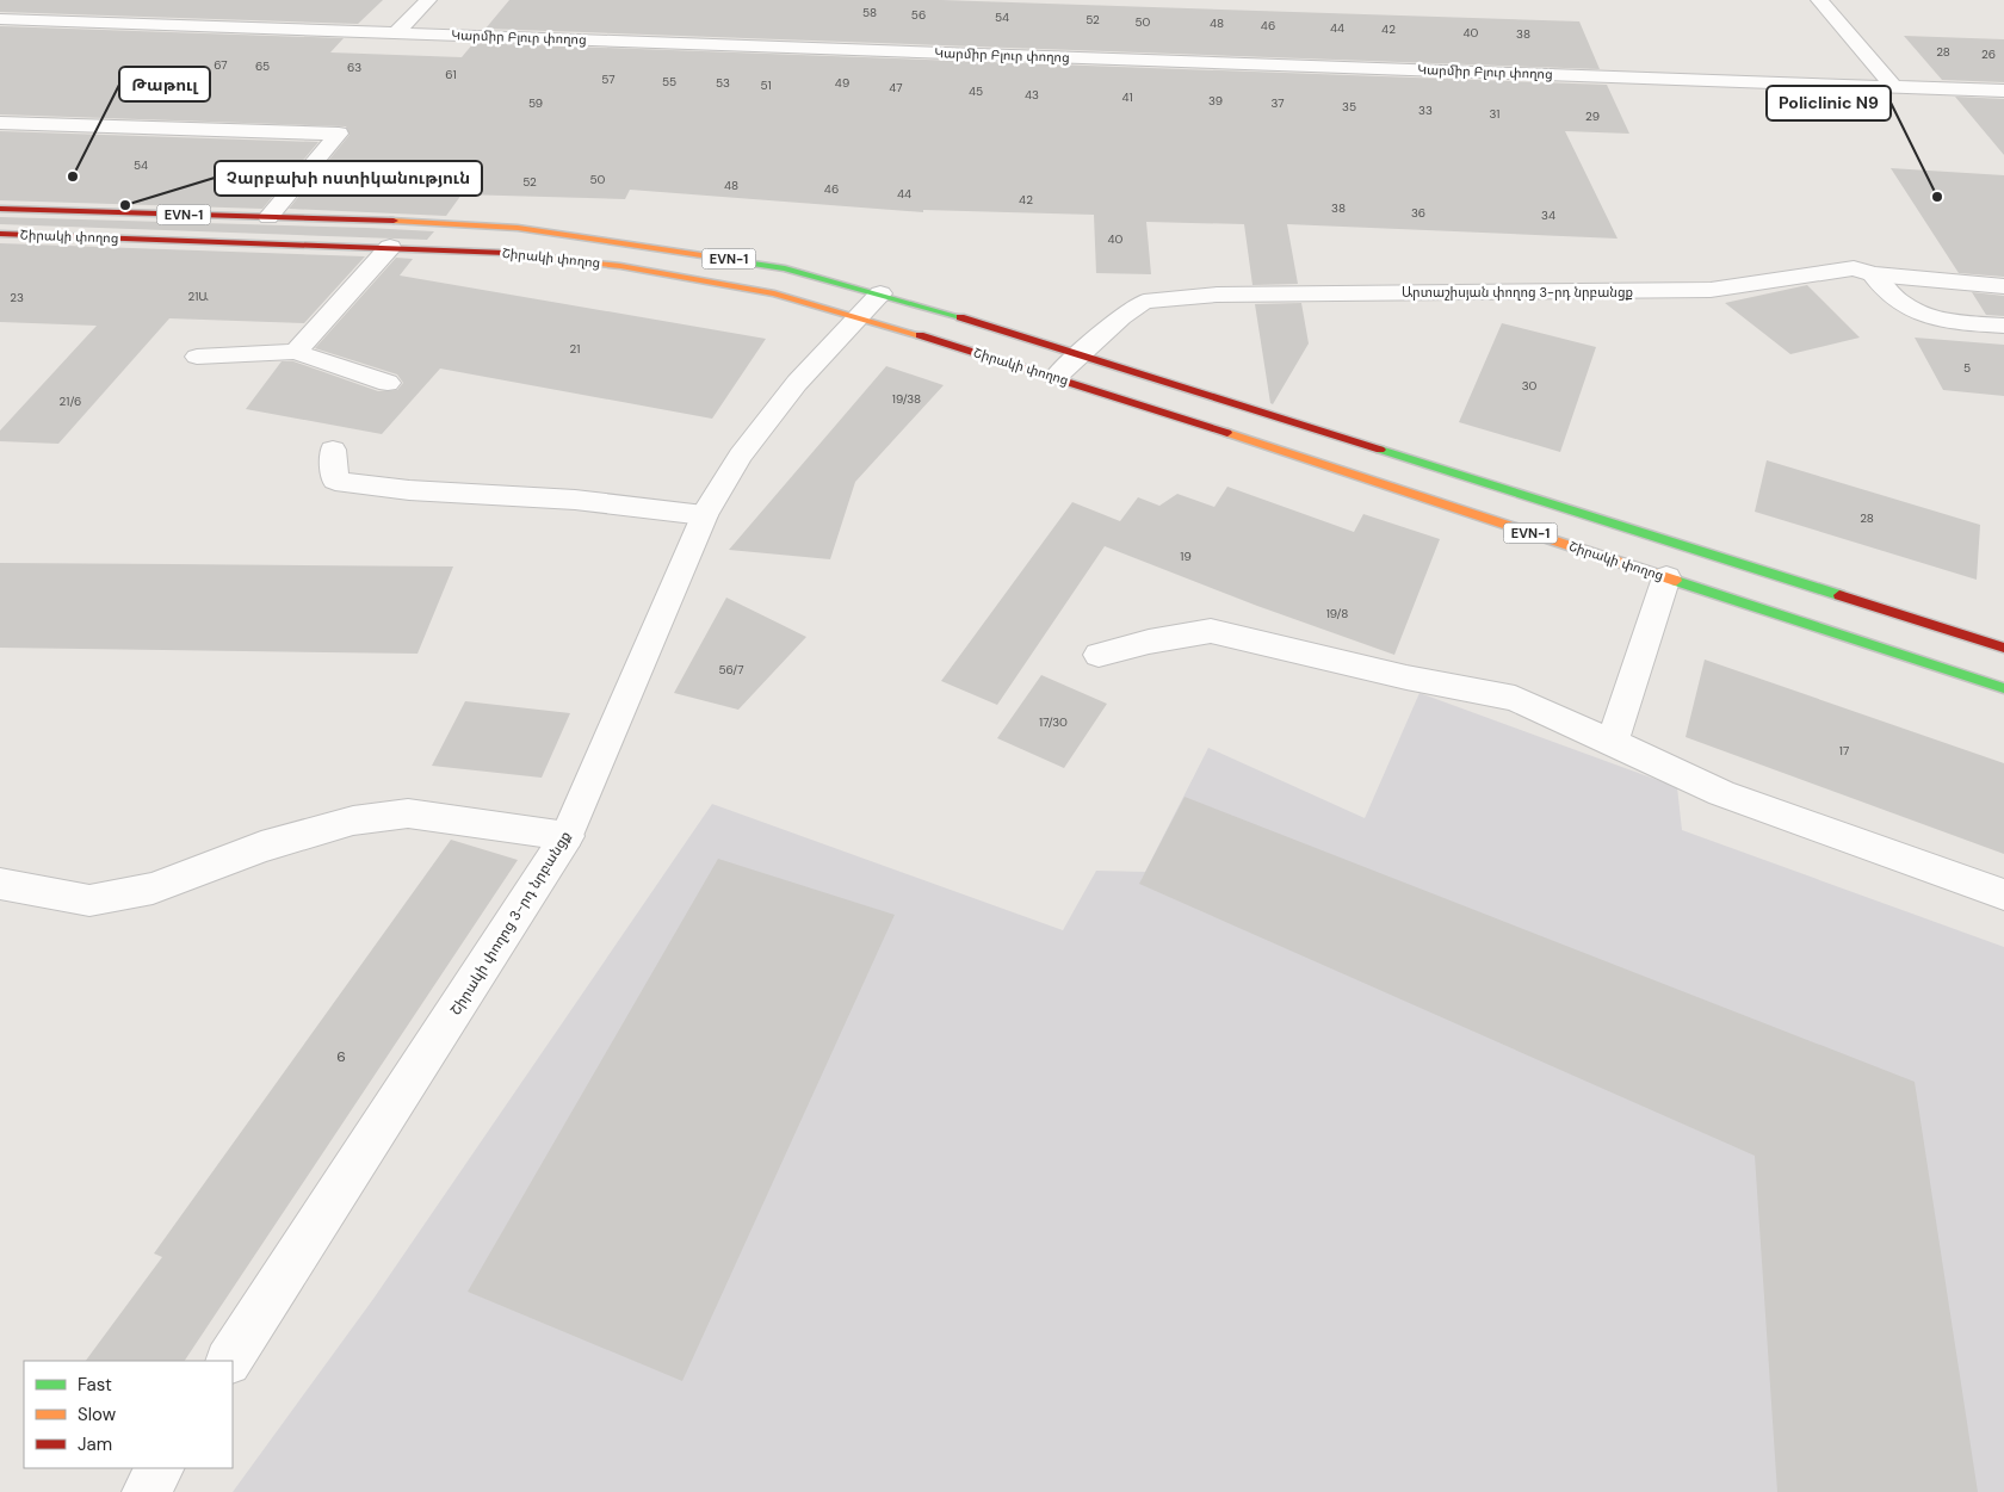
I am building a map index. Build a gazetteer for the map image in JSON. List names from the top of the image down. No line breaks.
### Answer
{"streets":{"highway":["EVN-1","Շիրակի փողոց"],"street":["Կարմիր Բլուր փողոց","Արտաշիսյան փողոց 3-րդ նրբանցք","Շիրակի փողոց 3-րդ նրբանցք"]},"crossings":[["Շիրակի փողոց","Արտաշիսյան փողոց 3-րդ նրբանցք"],["Շիրակի փողոց","Շիրակի փողոց 3-րդ նրբանցք"]],"places":["Թաթուլ","Policlinic N9","Չարբախի ոստիկանություն"],"house_numbers":["58","56","54","52","50","48","46","44","42","40","38","28","26","67","65","63","61","57","55","53","49","51","47","45","43","41","39","59","37","35","33","31","29","54","50","52","48","46","44","42","38","36","34","40","21Ա","23","21","5","30","19/38","21/6","28","19","19/8","56/7","17/30","17","6"],"legend":["Fast","Slow","Jam"]}
